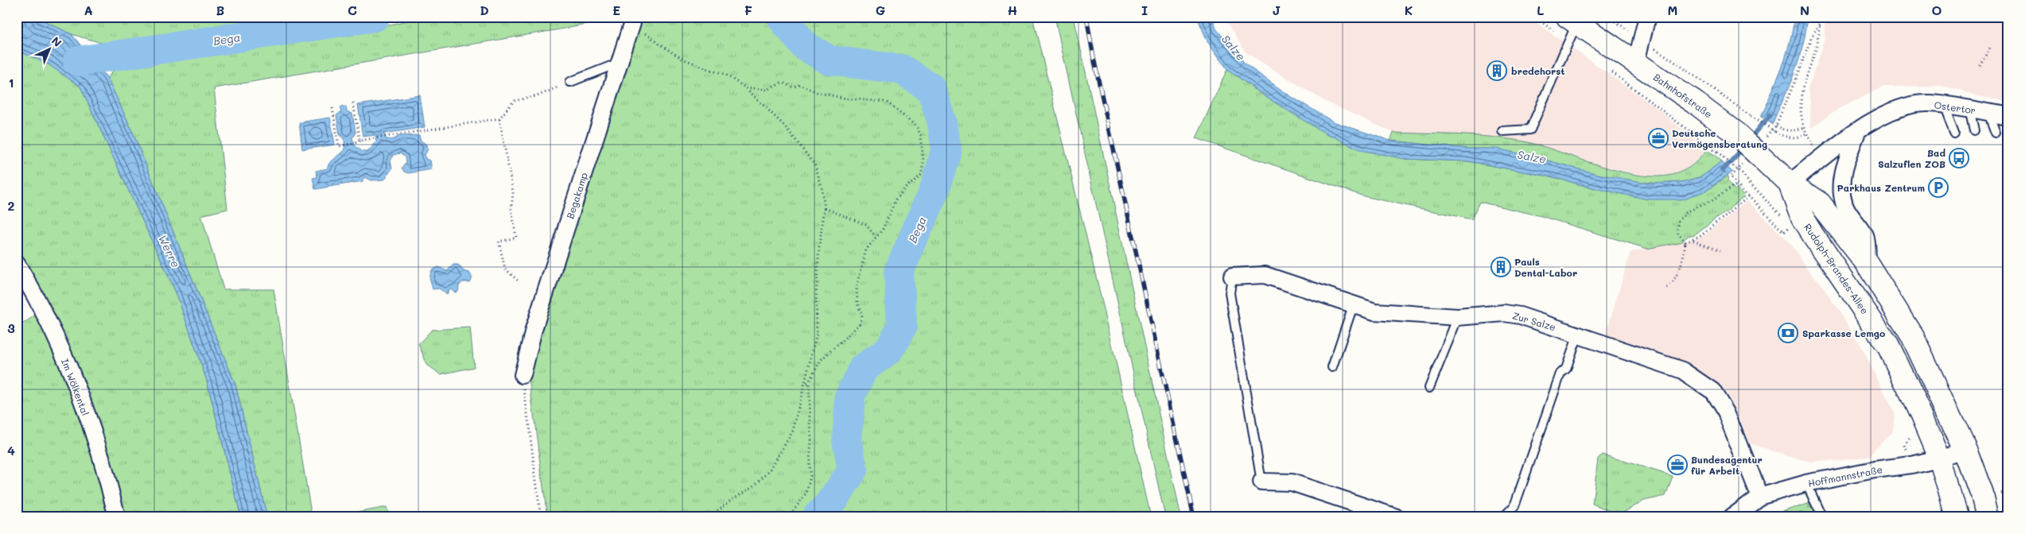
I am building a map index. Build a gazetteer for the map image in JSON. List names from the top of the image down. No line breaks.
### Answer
{"streets":{"main road":["Bahnhofstraße","Rudolph-Brandes-Allee"],"street":["Ostertor","Begakamp","Zur Salze","Im Wölkental","Hoffmannstraße"]},"crossings":[["Bahnhofstraße","Ostertor"],["Bahnhofstraße","Rudolph-Brandes-Allee"],["Ostertor","Rudolph-Brandes-Allee"],["Rudolph-Brandes-Allee","Hoffmannstraße"],["Zur Salze","Hoffmannstraße"]],"water":["Bega","Salze","Werre"],"places":{"building":["bredehorst","Pauls Dental-Labor"],"office":["Deutsche Vermögensberatung","Bundesagentur für Arbeit"],"bus stop":["Bad Salzuflen ZOB"],"parking":["Parkhaus Zentrum"],"bank":["Sparkasse Lemgo"]},"north":"top right","grid":{"columns":["A","B","C","D","E","F","G","H","I","J","K","L","M","N","O"],"rows":["1","2","3","4"]}}
